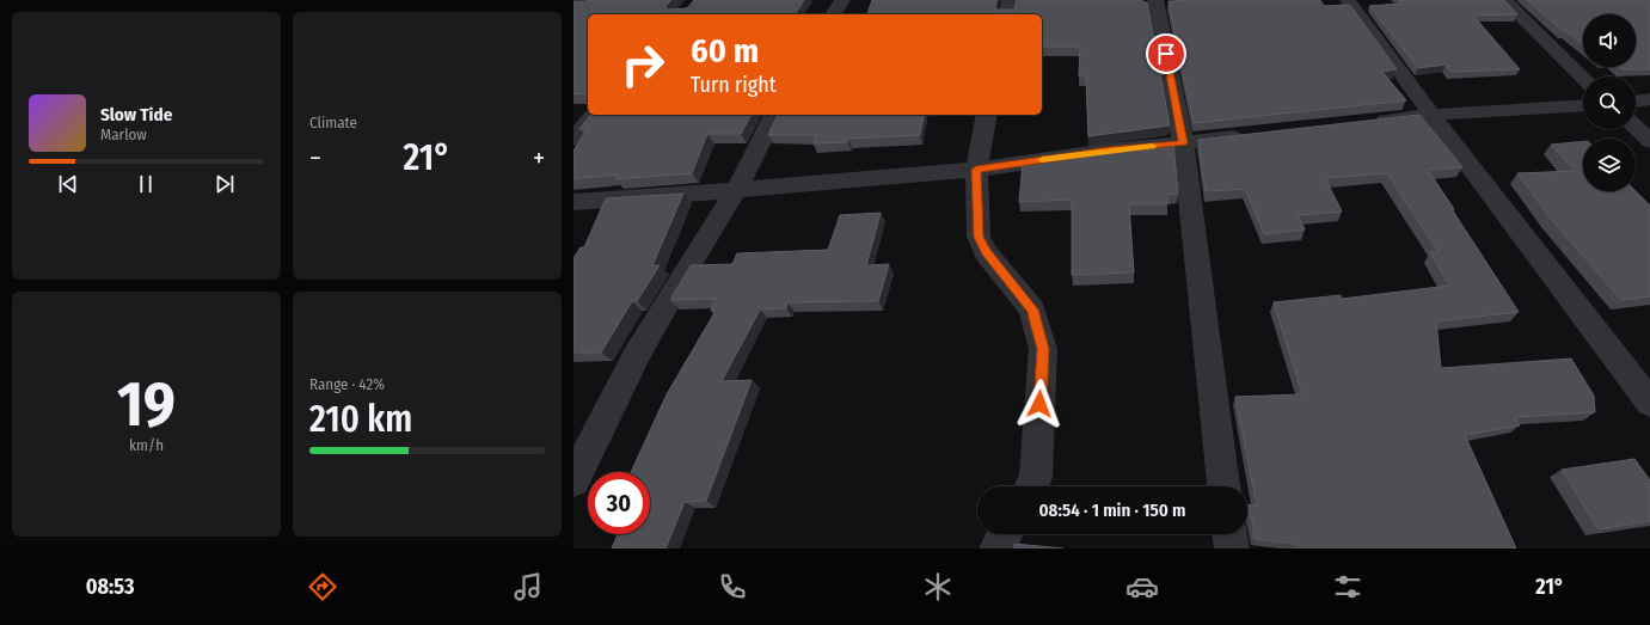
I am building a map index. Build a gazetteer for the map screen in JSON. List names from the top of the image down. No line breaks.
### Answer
{"page":{"tile":["Climate",["19","km/h"],["Range · 42%","210 km"]],"turn":["60 m","Turn right"],"song":["Slow Tide","Marlow"],"heat":["−","21°","+"],"limit":"30","trip":"08:54 · 1 min · 150 m","tabs":["08:53","21°"]}}
